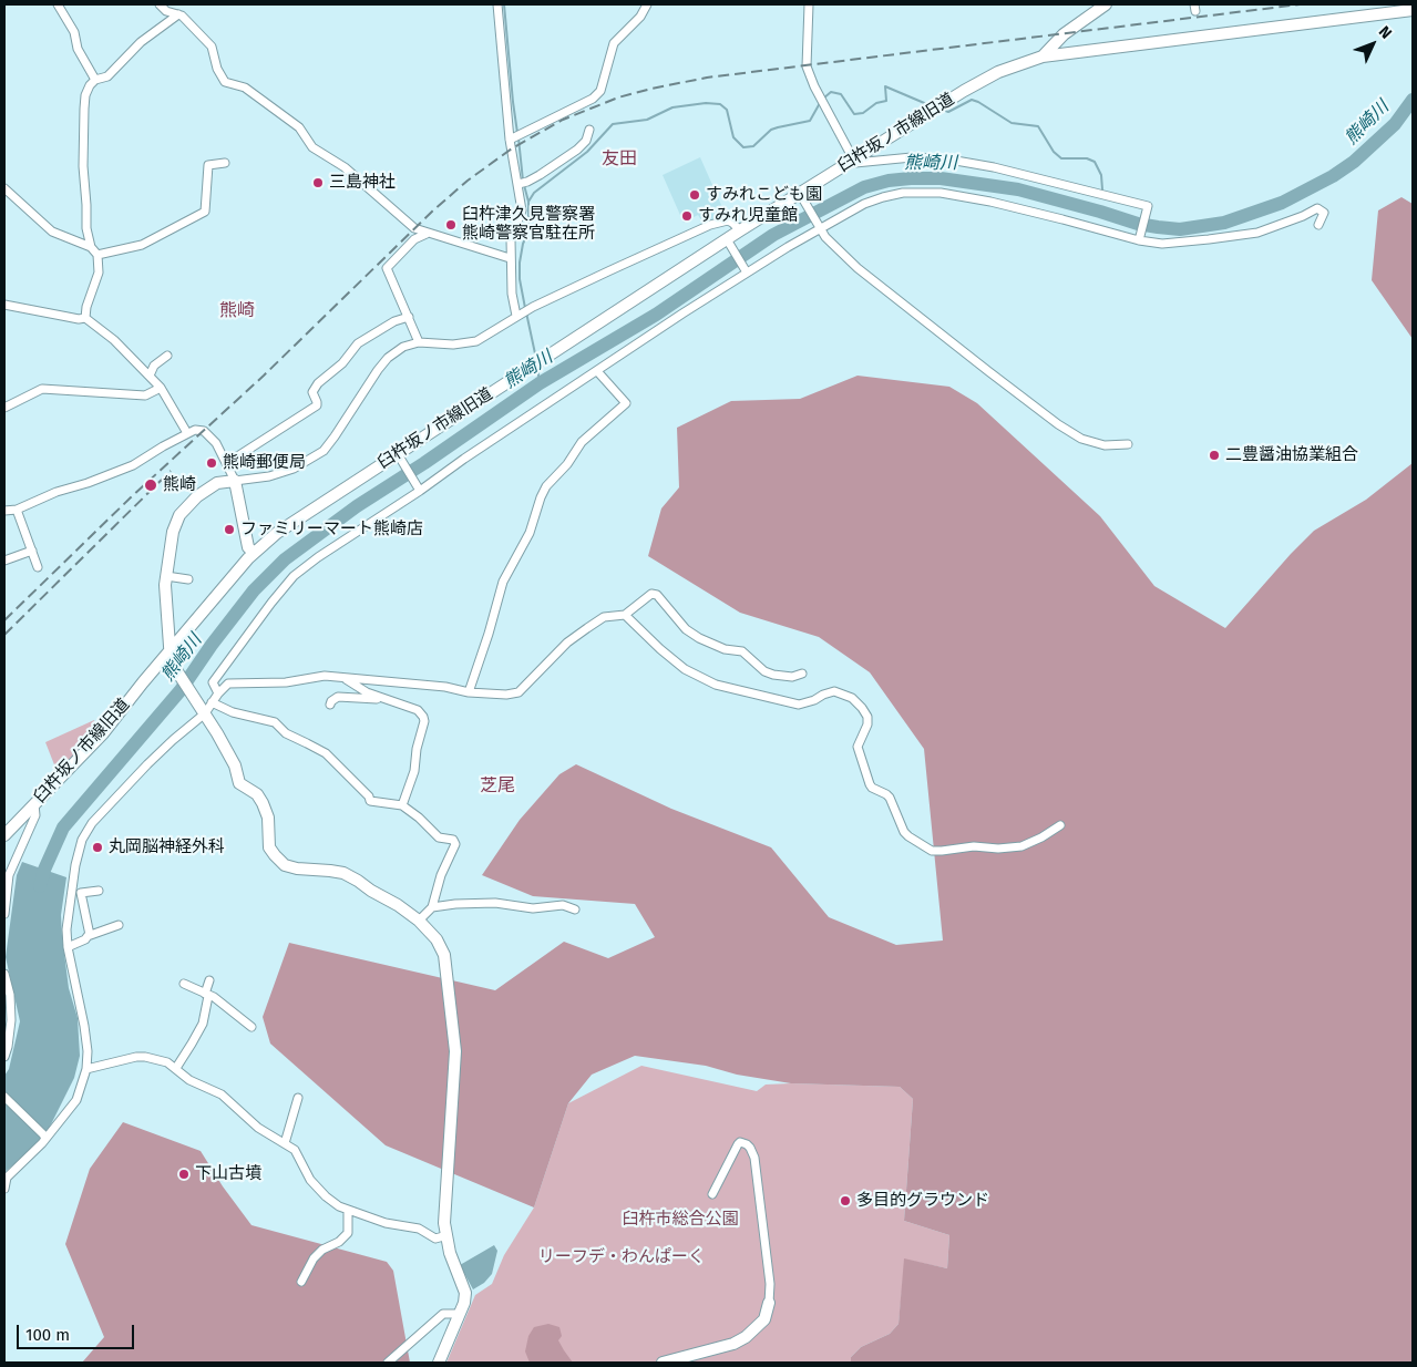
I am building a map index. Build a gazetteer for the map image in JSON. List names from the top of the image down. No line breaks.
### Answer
{"streets":{"street":["臼杵坂ノ市線旧道"]},"districts":["友田","熊崎","芝尾"],"water":["熊崎川"],"parks":["臼杵市総合公園","リーフデ・わんぱーく"],"places":["三島神社","すみれこども園","すみれ児童館","臼杵津久見警察署 熊崎警察官駐在所","二豊醤油協業組合","熊崎郵便局","熊崎","ファミリーマート熊崎店","丸岡脳神経外科","下山古墳","多目的グラウンド"],"scale_bar":"100 m","north":"top right"}
